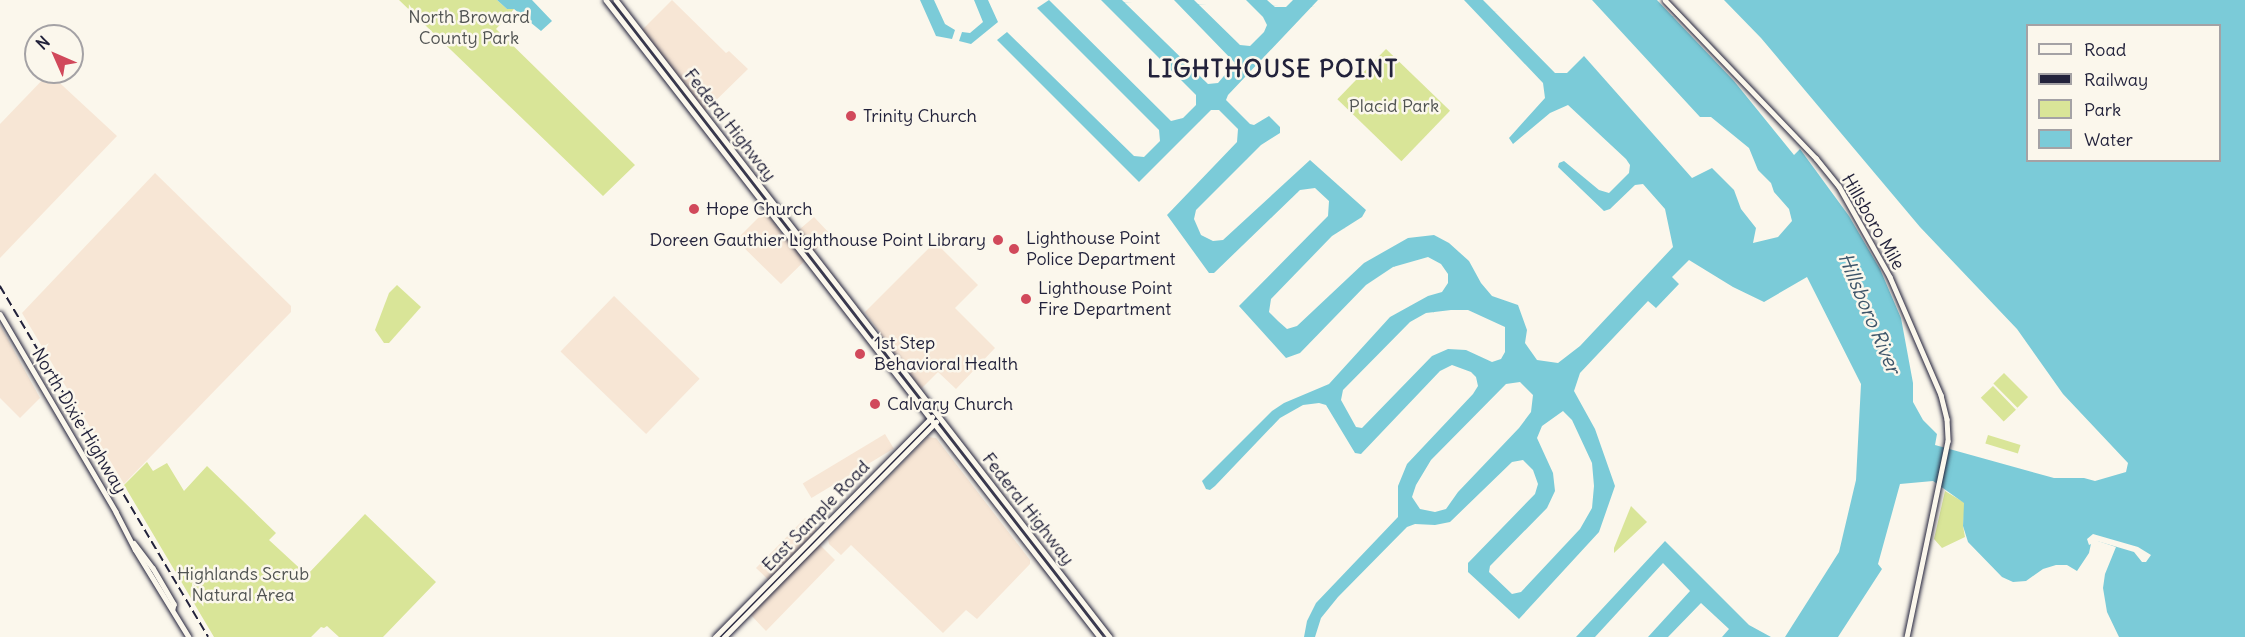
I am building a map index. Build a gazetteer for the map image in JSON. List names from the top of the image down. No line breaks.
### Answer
{"streets":{"main road":["Federal Highway","Hillsboro Mile","North Dixie Highway","East Sample Road"]},"crossings":[["Federal Highway","East Sample Road"]],"districts":["LIGHTHOUSE POINT"],"water":["Hillsboro River"],"parks":["North Broward County Park","Placid Park","Highlands Scrub Natural Area"],"places":["Trinity Church","Hope Church","Doreen Gauthier Lighthouse Point Library","Lighthouse Point Police Department","Lighthouse Point Fire Department","1st Step Behavioral Health","Calvary Church"],"legend":["Road","Railway","Park","Water"],"north":"top left"}
